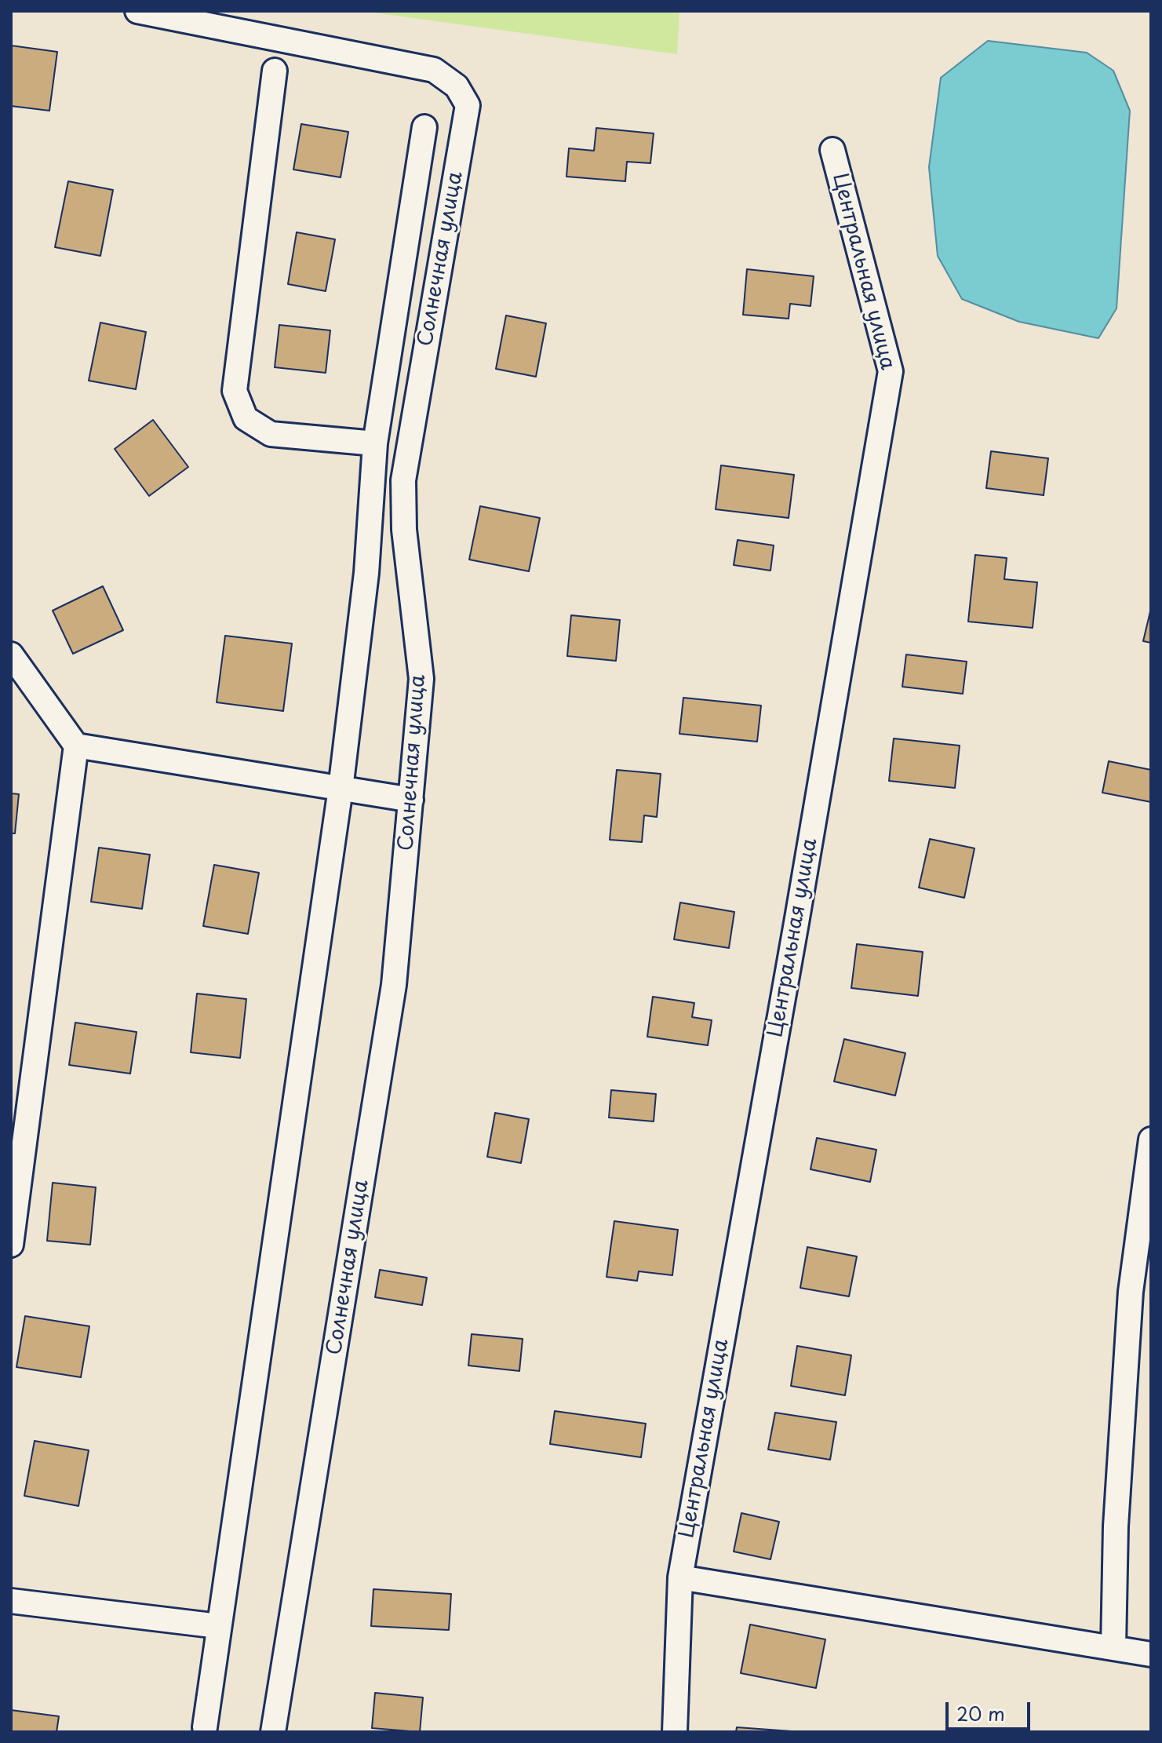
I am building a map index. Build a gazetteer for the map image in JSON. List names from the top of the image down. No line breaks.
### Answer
{"streets":{"street":["Солнечная улица","Центральная улица"]},"scale_bar":"20 m"}
